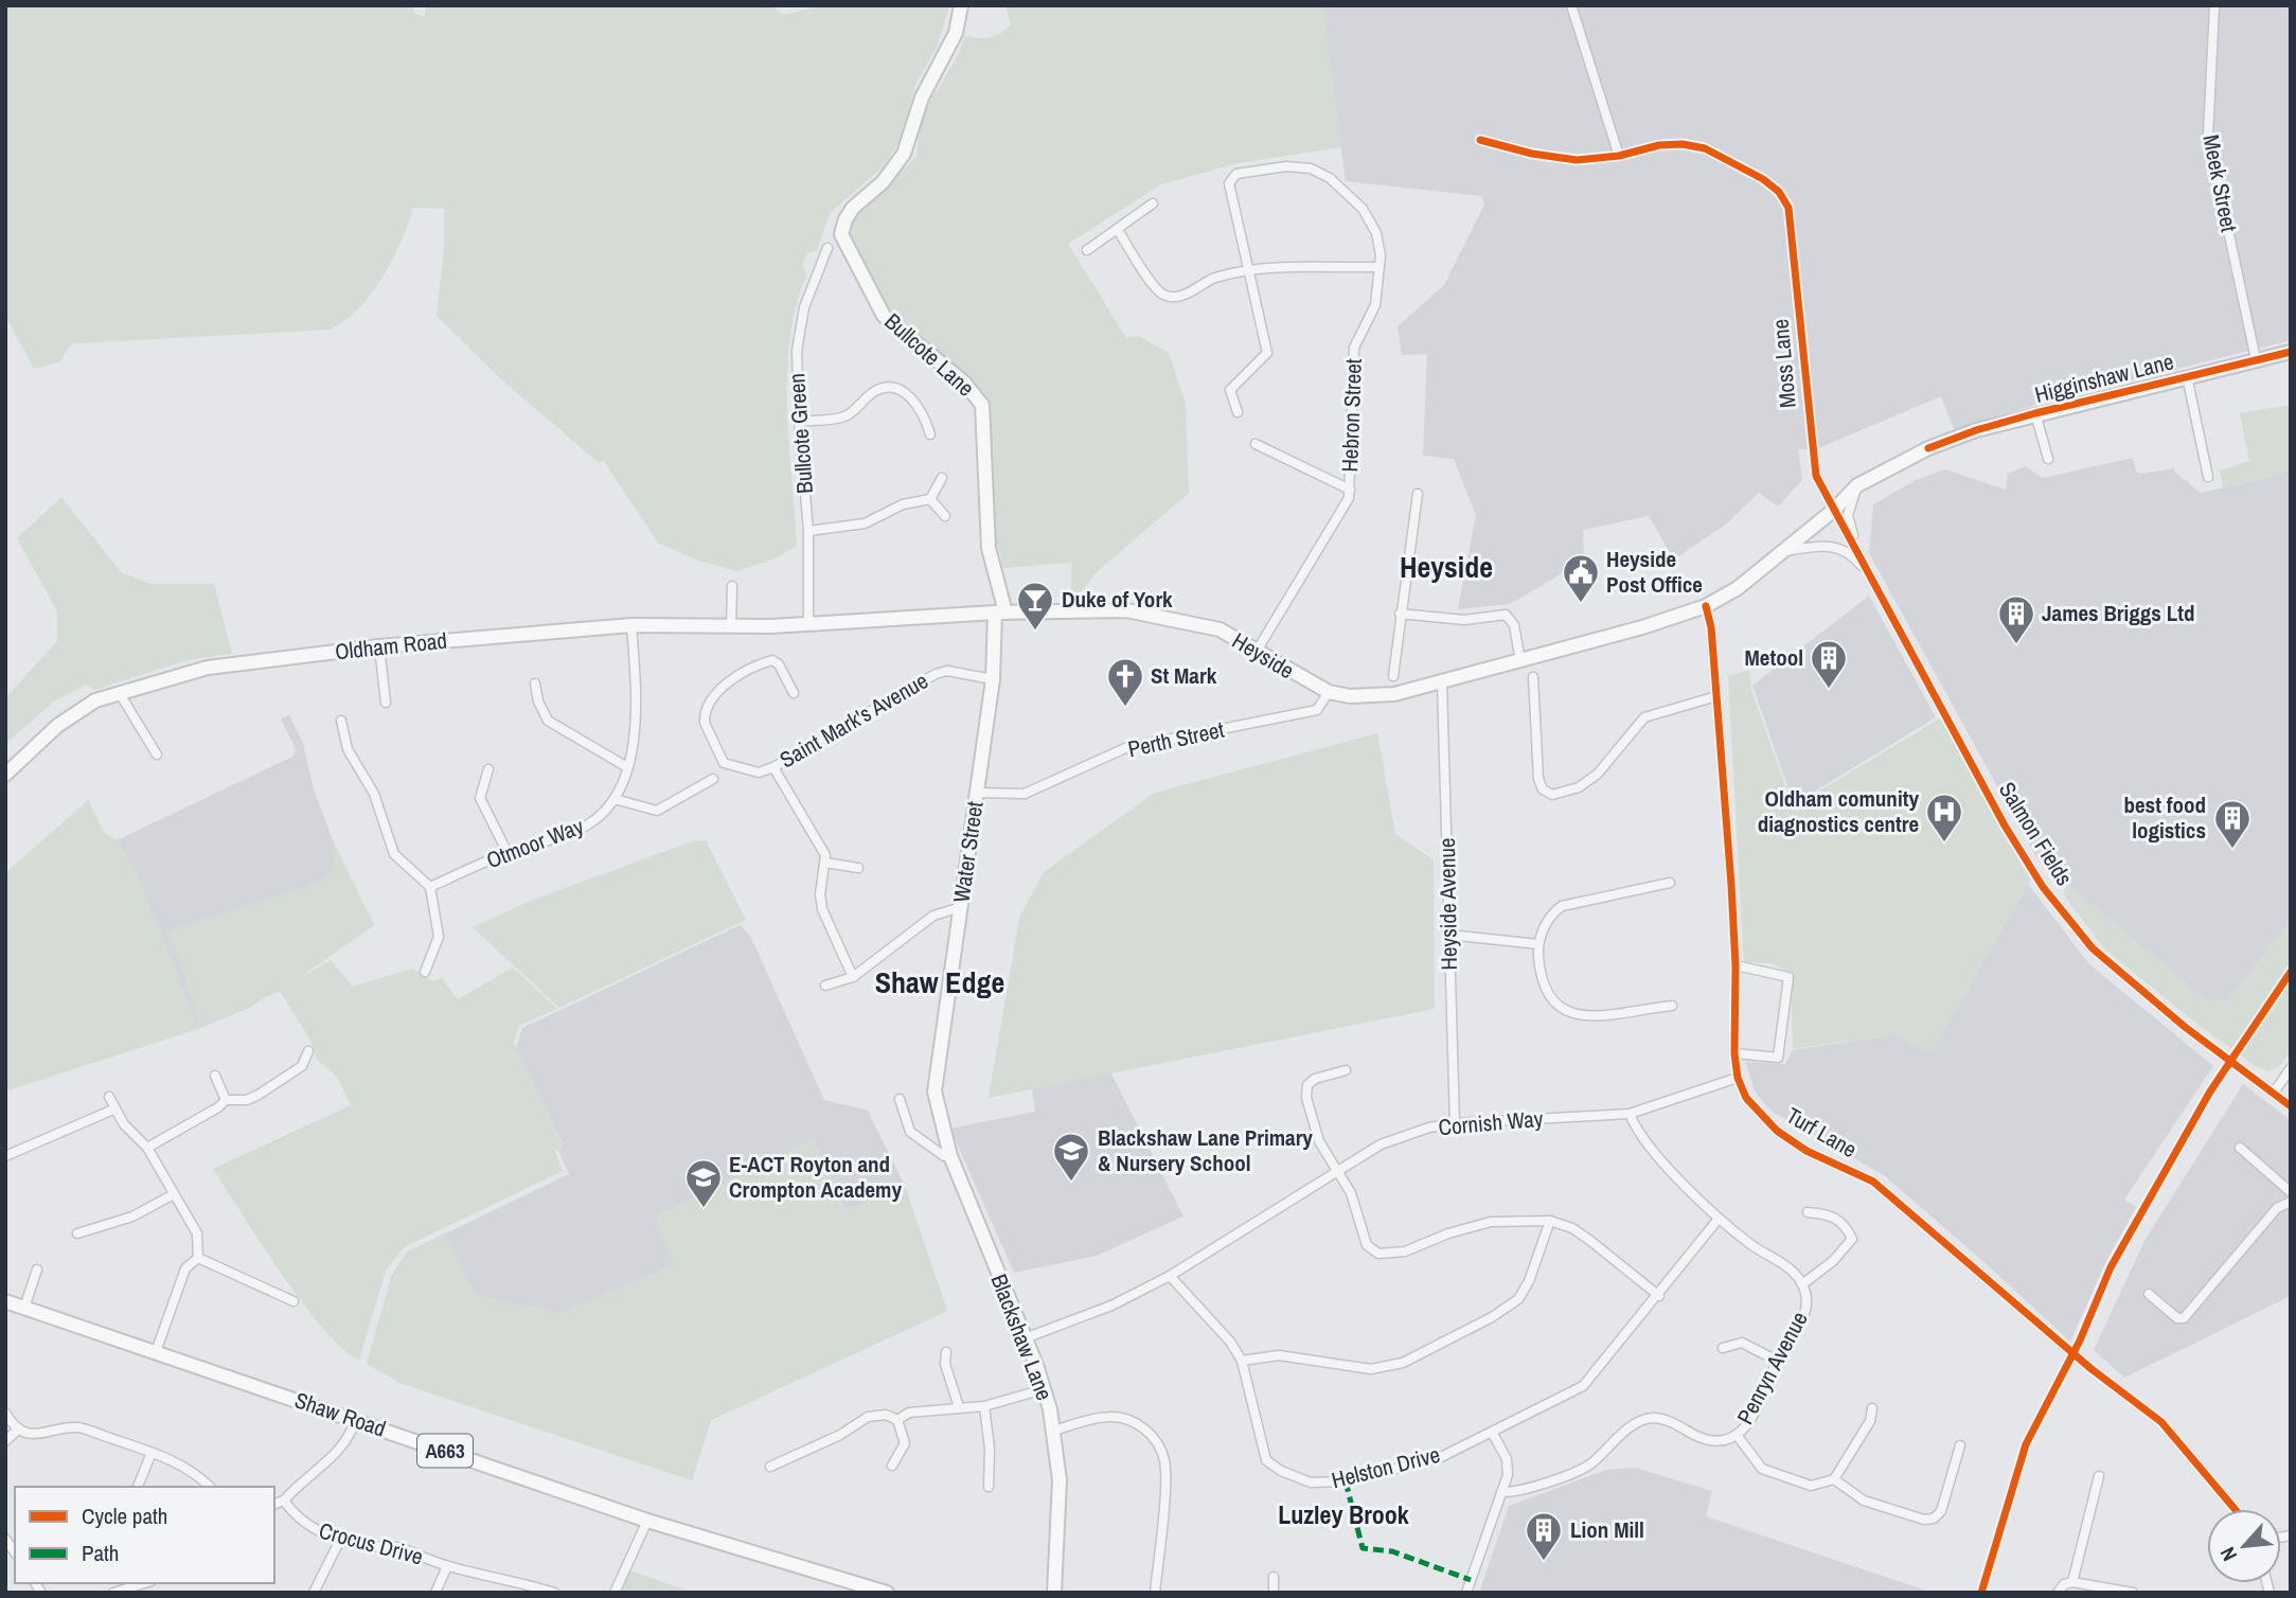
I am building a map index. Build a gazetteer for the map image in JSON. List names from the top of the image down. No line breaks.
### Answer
{"streets":{"main road":["Bullcote Lane","Higginshaw Lane","Oldham Road","Heyside","Water Street","Blackshaw Lane","Shaw Road","A663"],"street":["Meek Street","Moss Lane","Hebron Street","Bullcote Green","Saint Mark's Avenue","Perth Street","Salmon Fields","Otmoor Way","Heyside Avenue","Cornish Way","Turf Lane","Penryn Avenue","Helston Drive","Crocus Drive"]},"crossings":[["Meek Street","Higginshaw Lane"],["Bullcote Lane","Heyside"],["Bullcote Lane","Water Street"],["Moss Lane","Higginshaw Lane"],["Moss Lane","Salmon Fields"],["Higginshaw Lane","Heyside"],["Higginshaw Lane","Salmon Fields"],["Higginshaw Lane","Turf Lane"],["Hebron Street","Heyside"],["Bullcote Green","Oldham Road"],["Bullcote Green","Heyside"],["Oldham Road","Heyside"],["Oldham Road","Otmoor Way"],["Heyside","Perth Street"],["Heyside","Water Street"],["Heyside","Heyside Avenue"],["Heyside","Turf Lane"],["Saint Mark's Avenue","Water Street"],["Perth Street","Water Street"],["Water Street","Blackshaw Lane"],["Heyside Avenue","Cornish Way"],["Cornish Way","Turf Lane"],["Cornish Way","Blackshaw Lane"],["Cornish Way","Penryn Avenue"],["Cornish Way","Helston Drive"],["Penryn Avenue","Helston Drive"]],"districts":["Heyside","Shaw Edge","Luzley Brook"],"places":{"public building":["Heyside Post Office"],"bar":["Duke of York"],"building":["James Briggs Ltd","Metool","best food logistics","Lion Mill"],"church":["St Mark"],"hospital":["Oldham comunity diagnostics centre"],"school or university":["Blackshaw Lane Primary & Nursery School","E-ACT Royton and Crompton Academy"]},"legend":["Cycle path","Path"],"north":"bottom left"}
